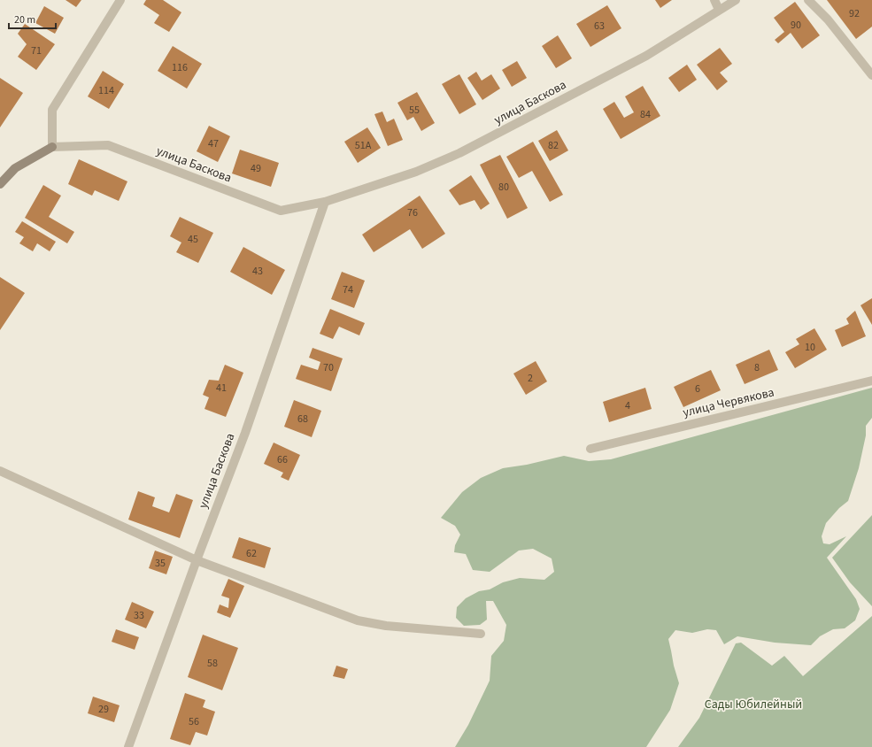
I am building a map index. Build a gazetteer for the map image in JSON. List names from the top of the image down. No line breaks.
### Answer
{"streets":{"street":["улица Баскова","улица Червякова"]},"parks":["Сады Юбилейный"],"house_numbers":["92","90","63","71","116","114","55","84","47","51А","82","49","80","76","45","43","74","10","70","8","2","41","6","4","68","66","62","35","33","58","29","56"],"scale_bar":"20 m"}
